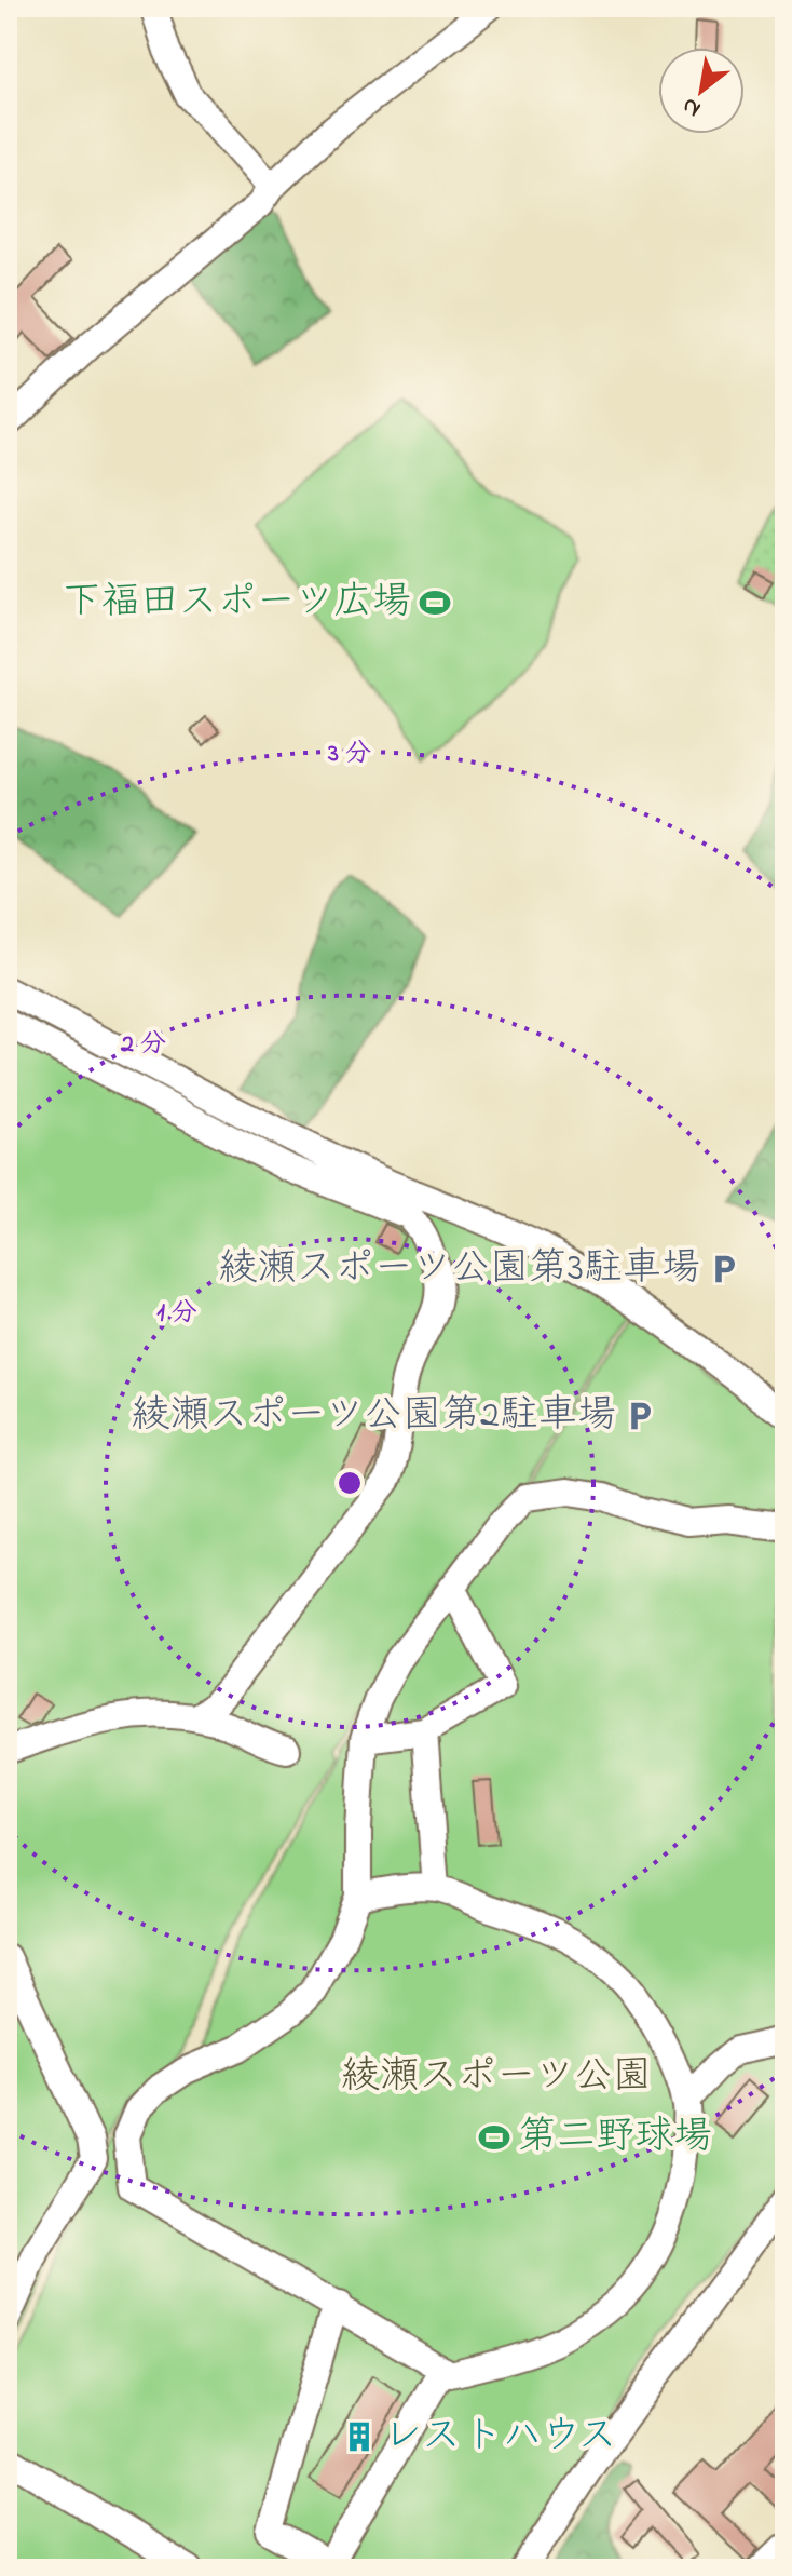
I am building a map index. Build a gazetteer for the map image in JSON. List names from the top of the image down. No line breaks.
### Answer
{"parks":["綾瀬スポーツ公園"],"places":{"sports":["下福田スポーツ広場","第二野球場"],"parking":["綾瀬スポーツ公園第3駐車場","綾瀬スポーツ公園第2駐車場"],"building":["レストハウス"]},"north":"bottom left","rings":["3 分","2 分","1 分"]}
